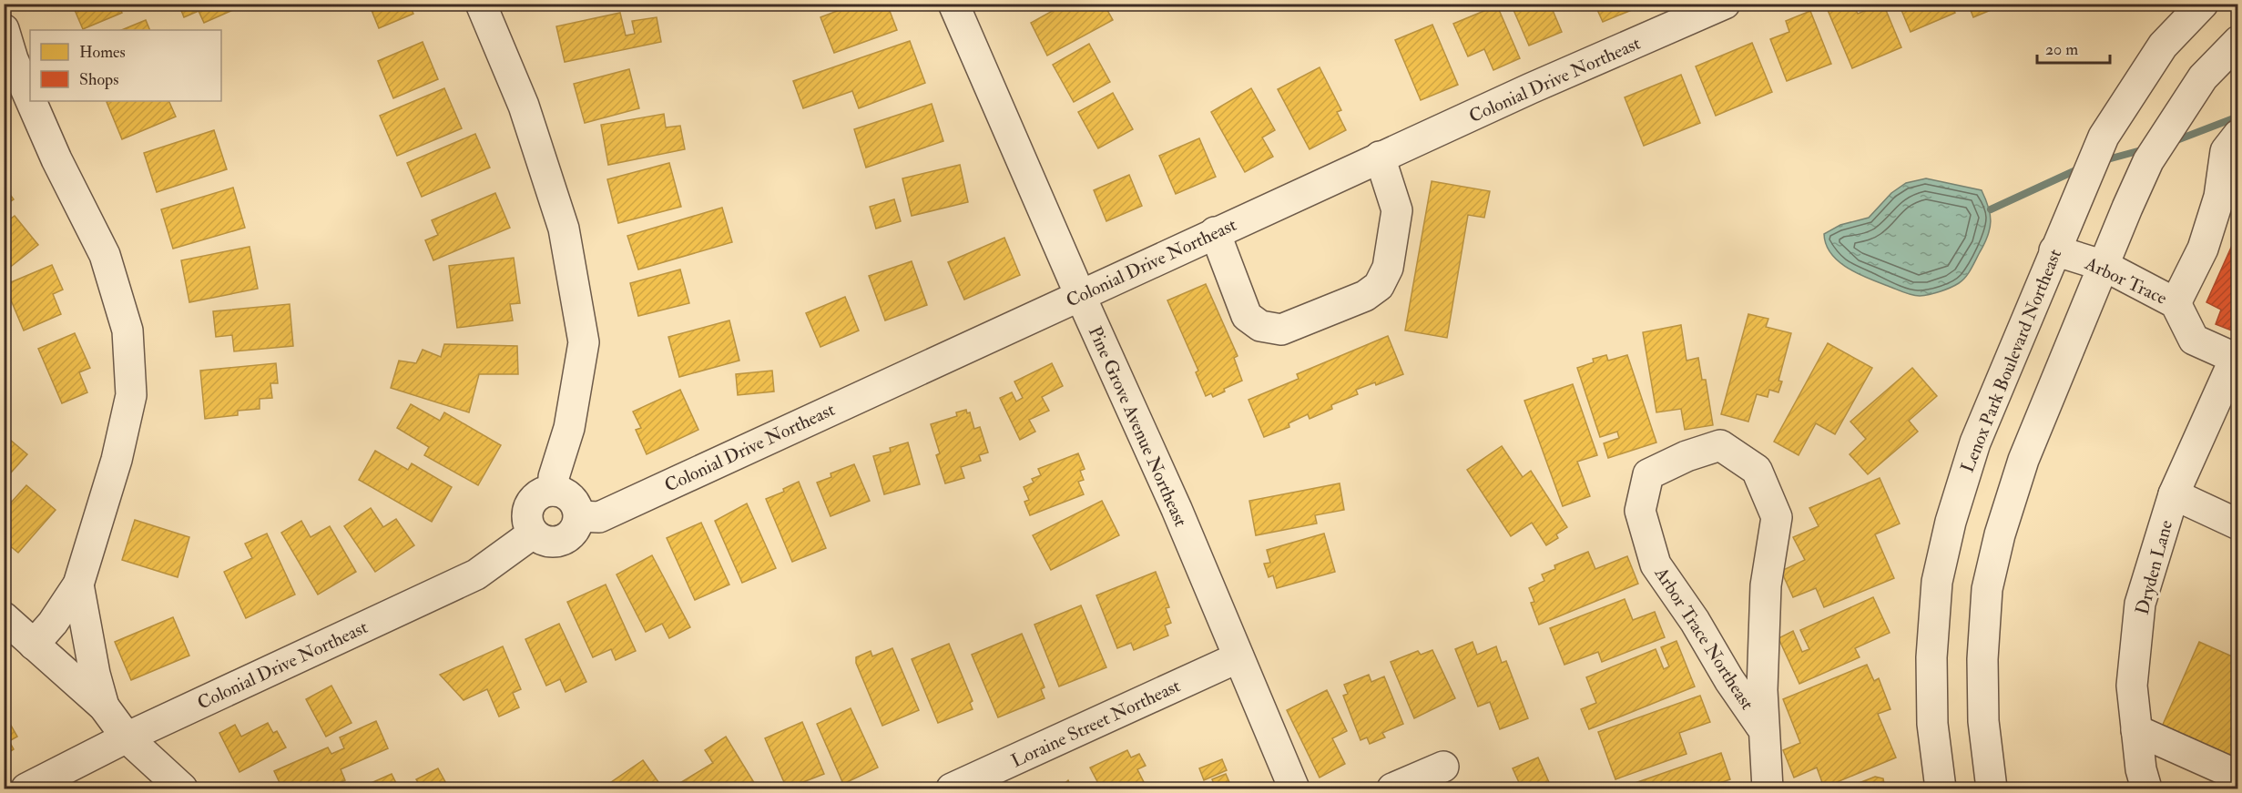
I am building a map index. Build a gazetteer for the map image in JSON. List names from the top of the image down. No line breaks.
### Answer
{"streets":{"street":["Colonial Drive Northeast","Arbor Trace","Lenox Park Boulevard Northeast","Pine Grove Avenue Northeast","Dryden Lane","Arbor Trace Northeast","Loraine Street Northeast"]},"crossings":[["Colonial Drive Northeast","Pine Grove Avenue Northeast"],["Arbor Trace","Lenox Park Boulevard Northeast"],["Arbor Trace","Dryden Lane"],["Pine Grove Avenue Northeast","Loraine Street Northeast"]],"legend":["Homes","Shops"],"scale_bar":"20 m"}
